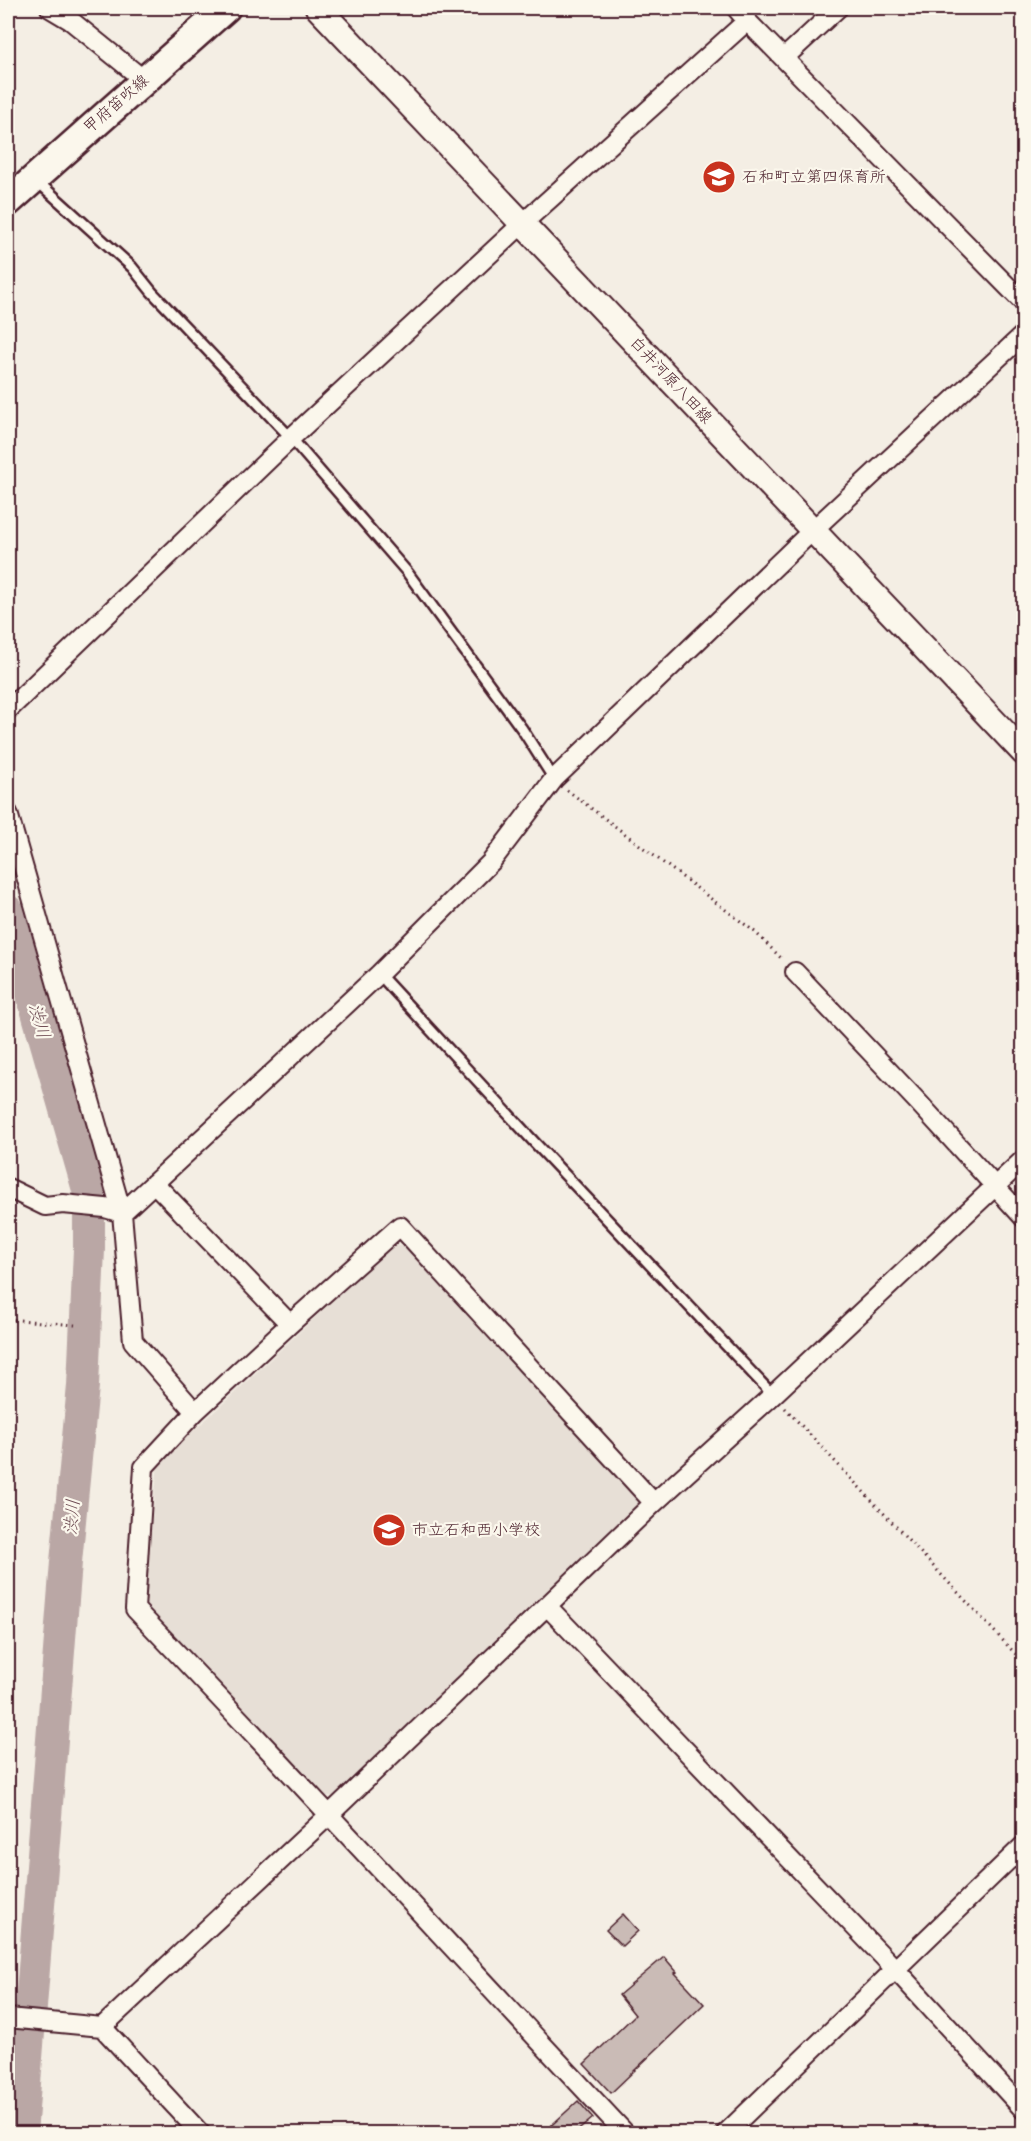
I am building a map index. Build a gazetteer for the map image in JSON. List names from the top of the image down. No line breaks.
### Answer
{"streets":{"main road":["甲府笛吹線","白井河原八田線"]},"water":["渋川"],"places":{"school or university":["石和町立第四保育所","市立石和西小学校"]}}
